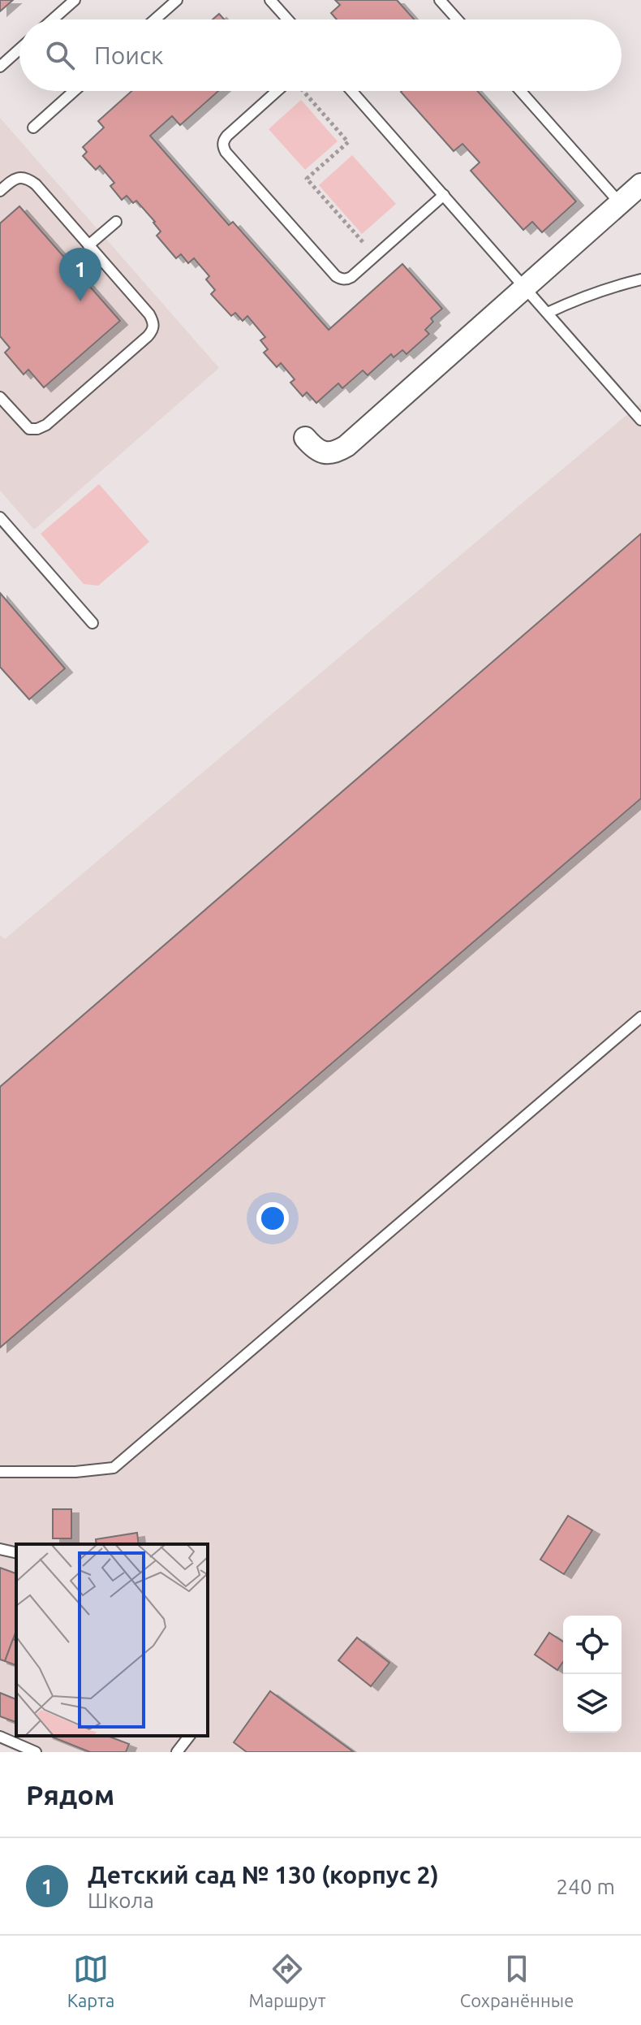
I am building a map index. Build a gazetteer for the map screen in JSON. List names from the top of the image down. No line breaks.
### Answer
{"page":{"search":"Поиск","pins":"1","heading":"Рядом","list":[{"mark":"1","name":"Детский сад № 130 (корпус 2)","note":"Школа","value":"240 m"}],"nav":["Карта","Маршрут","Сохранённые"]}}
